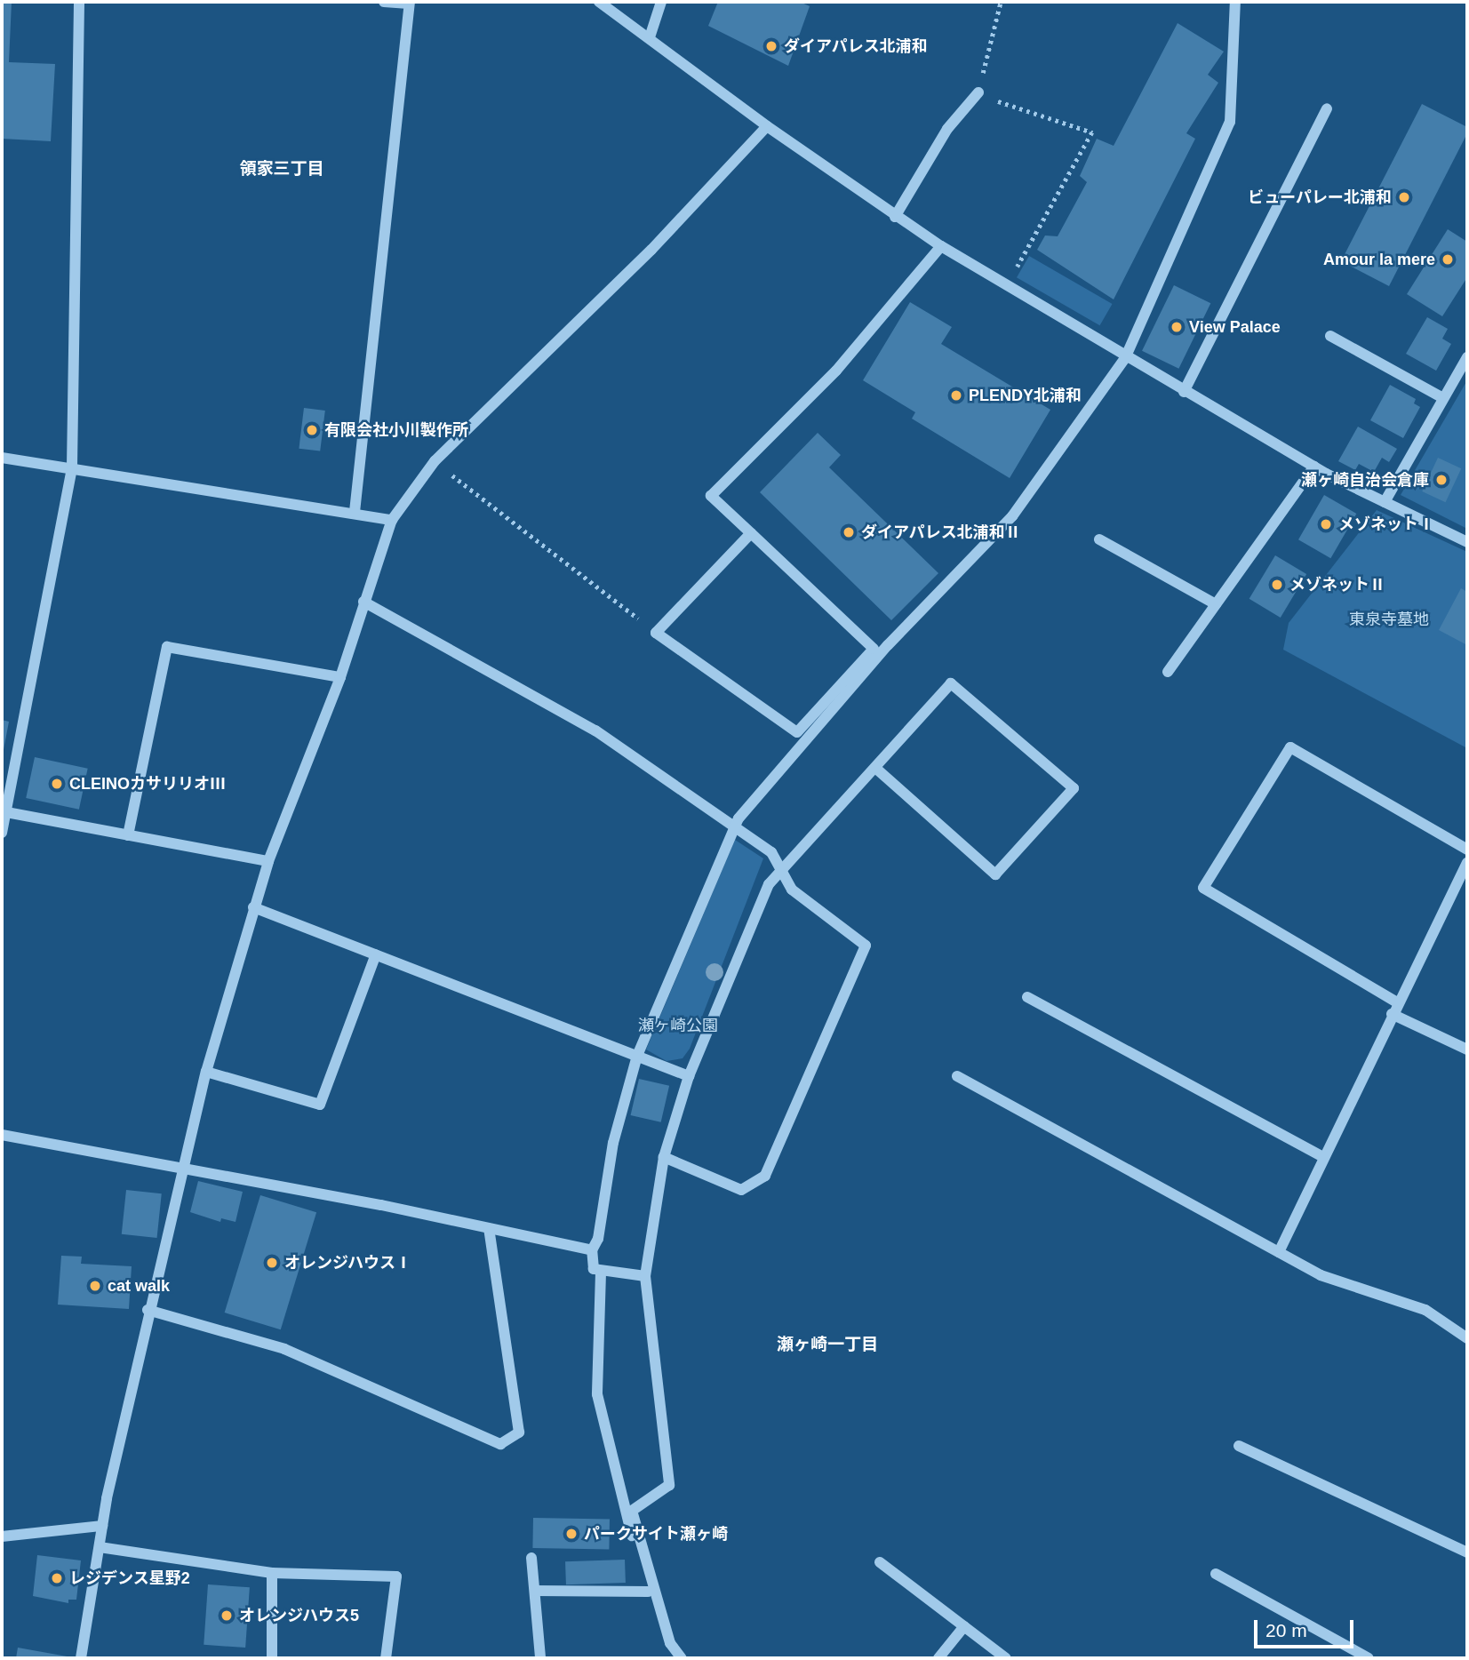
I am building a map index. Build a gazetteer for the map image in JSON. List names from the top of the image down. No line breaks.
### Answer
{"districts":["領家三丁目","瀬ヶ崎一丁目"],"parks":["東泉寺墓地","瀬ヶ崎公園"],"places":["ダイアパレス北浦和","ビューパレー北浦和","Amour la mere","View Palace","PLENDY北浦和","有限会社小川製作所","瀬ヶ崎自治会倉庫","メゾネットⅠ","ダイアパレス北浦和Ⅱ","メゾネットⅡ","CLEINOカサリリオⅢ","オレンジハウスⅠ","cat walk","パークサイト瀬ヶ崎","レジデンス星野2","オレンジハウス5"],"scale_bar":"20 m"}
